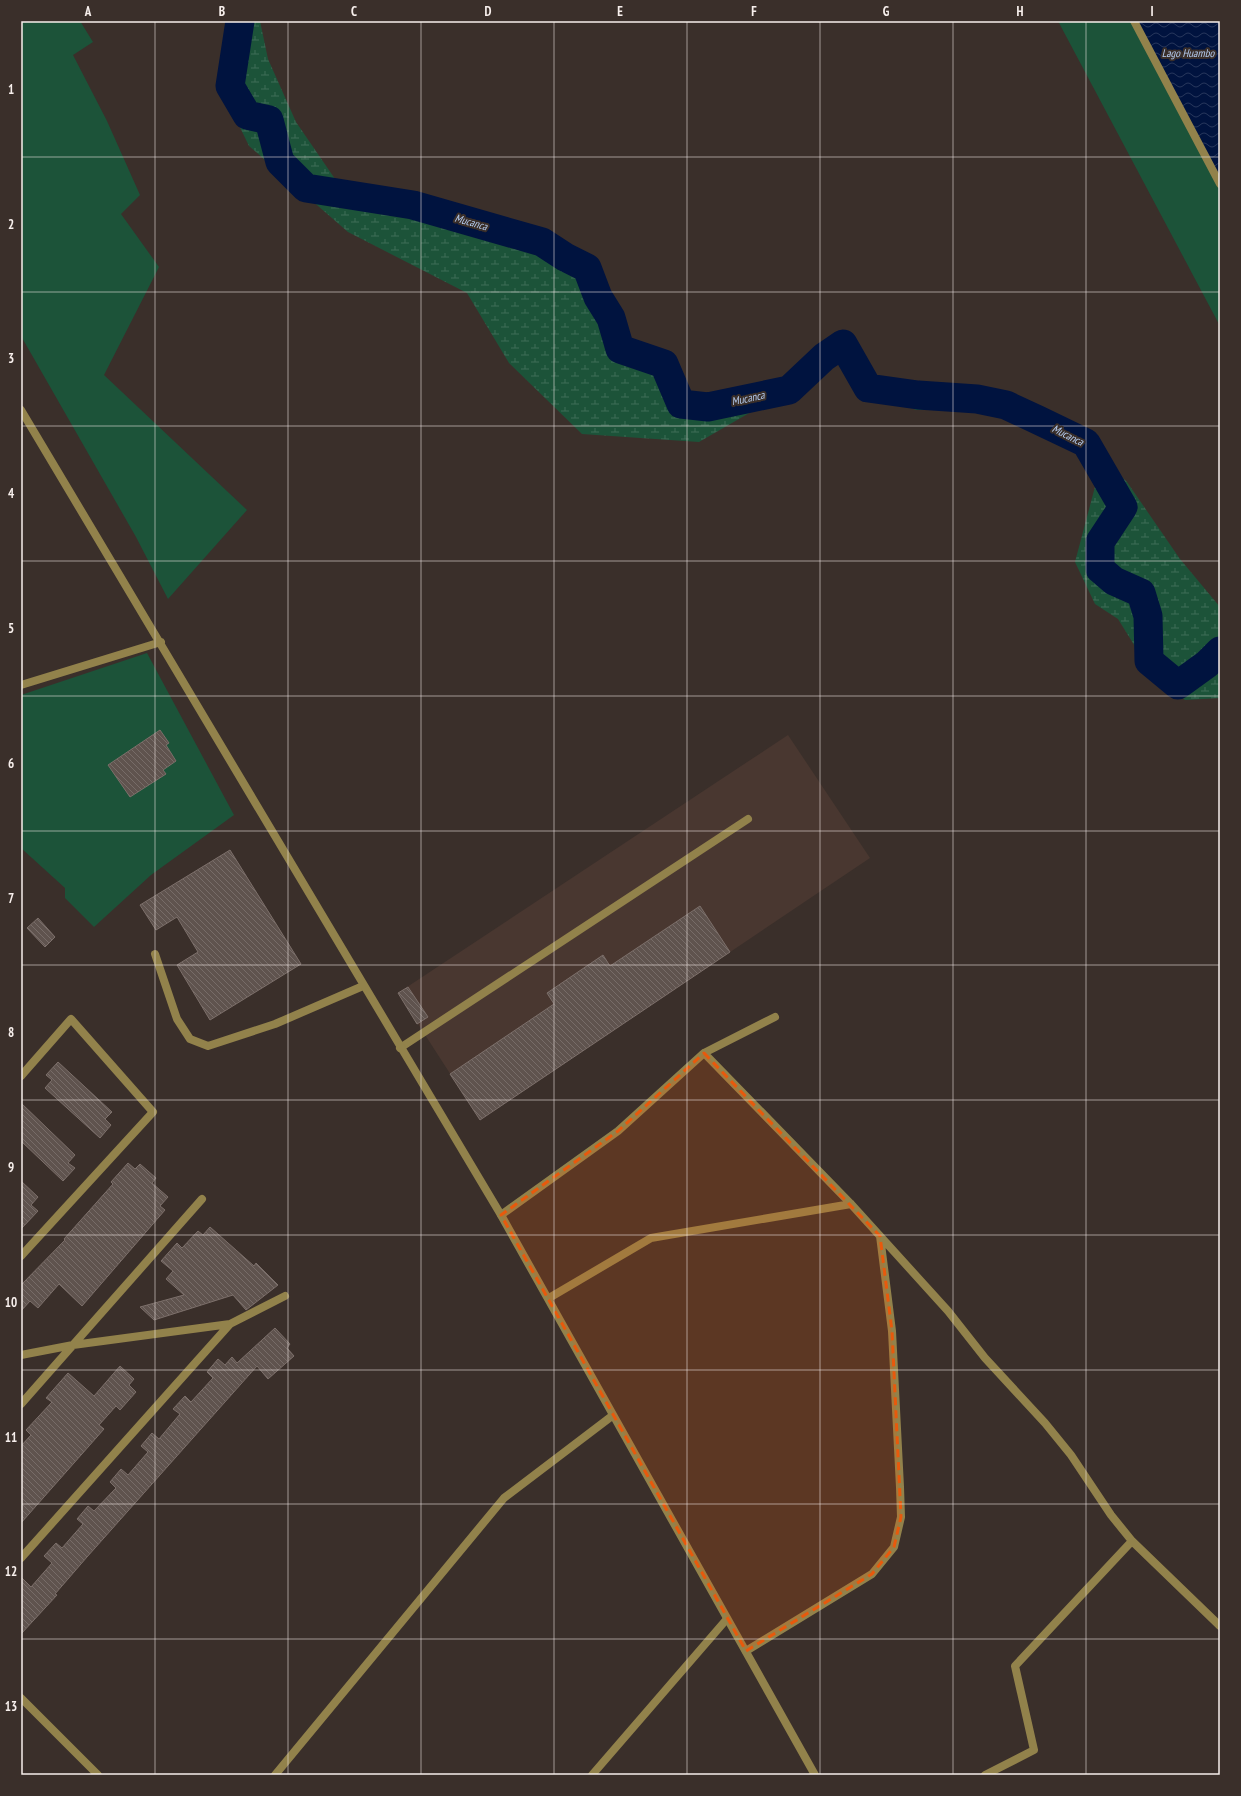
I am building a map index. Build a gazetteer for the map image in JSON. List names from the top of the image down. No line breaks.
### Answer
{"water":["Lago Huambo","Mucanca"],"grid":{"columns":["A","B","C","D","E","F","G","H","I"],"rows":["1","2","3","4","5","6","7","8","9","10","11","12","13"]}}
